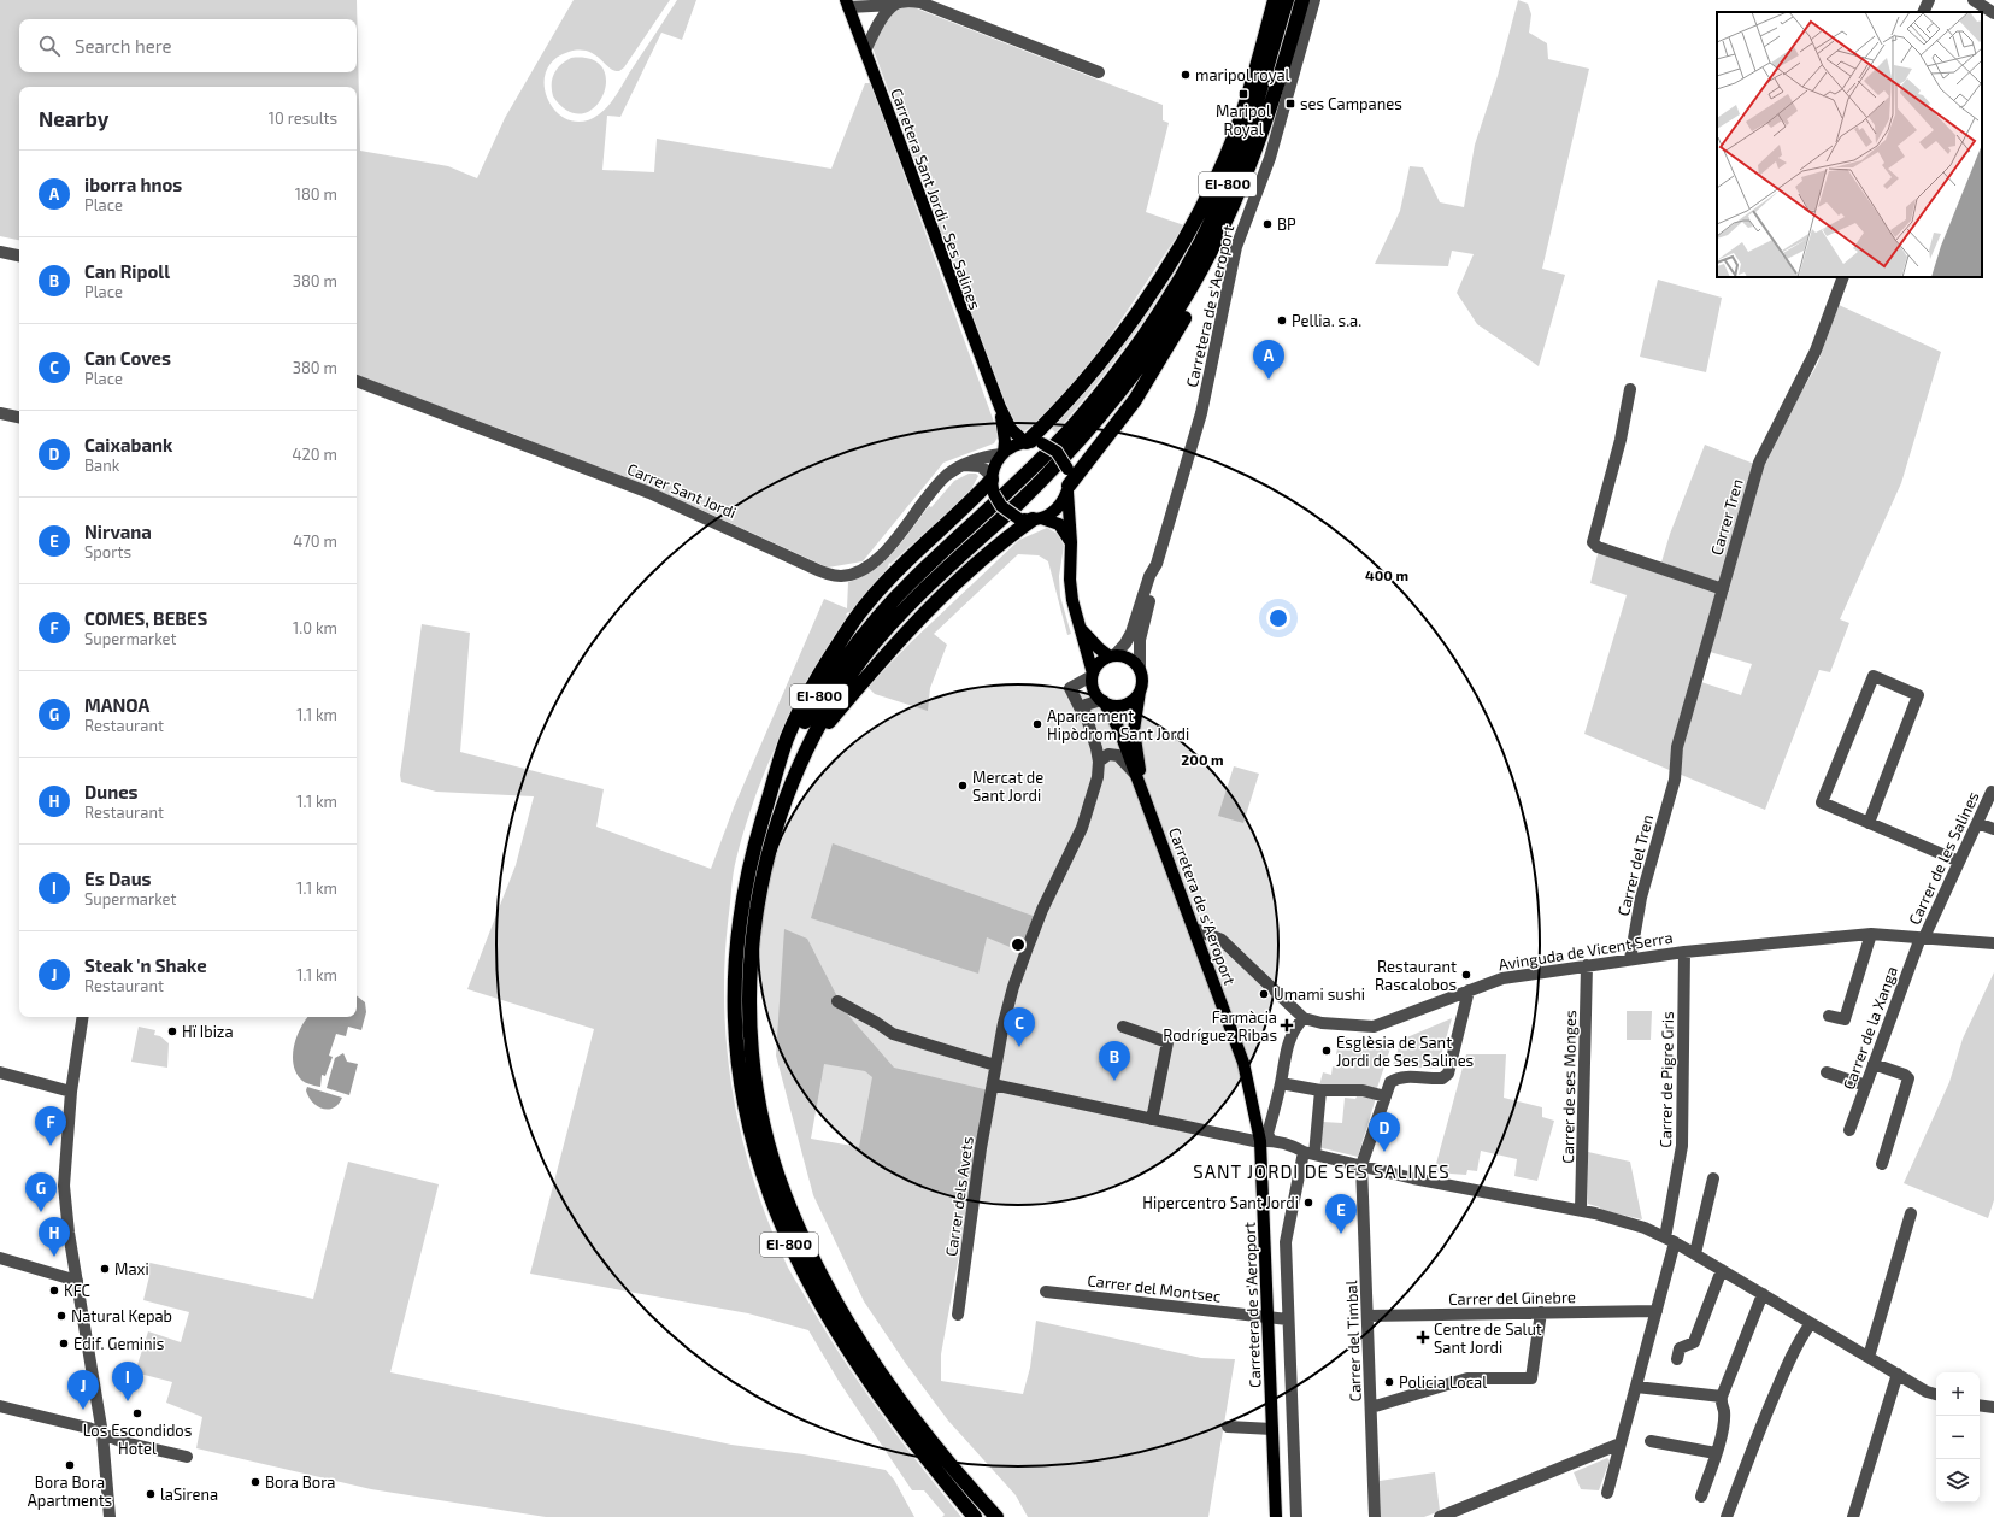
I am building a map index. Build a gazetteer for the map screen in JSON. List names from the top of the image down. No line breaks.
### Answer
{"streets":{"highway":["EI-800"],"main road":["Carretera Sant Jordi - Ses Salines","Carretera de s'Aeroport"],"street":["Carrer Sant Jordi","Carrer Tren","Carrer de les Salines","Carrer del Tren","Avinguda de Vicent Serra","Carrer de la Xanga","Carrer de Pigre Gris","Carrer de ses Monges","Carrer dels Avets","Carrer del Montsec","Carrer del Ginebre","Carrer del Timbal"]},"crossings":[["Carretera Sant Jordi - Ses Salines","Carrer Sant Jordi"],["Carretera de s'Aeroport","Carrer del Montsec"],["Carrer Tren","Carrer del Tren"],["Carrer de les Salines","Avinguda de Vicent Serra"],["Carrer de les Salines","Carrer de la Xanga"],["Carrer del Tren","Avinguda de Vicent Serra"],["Avinguda de Vicent Serra","Carrer de la Xanga"],["Avinguda de Vicent Serra","Carrer de Pigre Gris"],["Avinguda de Vicent Serra","Carrer de ses Monges"],["Carrer de Pigre Gris","Carrer del Ginebre"],["Carrer del Ginebre","Carrer del Timbal"]],"districts":["SANT JORDI DE SES SALINES"],"places":{"other":["maripol royal","BP","Pellia. s.a.","Aparcament Hipòdrom Sant Jordi","Mercat de Sant Jordi","Restaurant Rascalobos","Umami sushi","Hï Ibiza","Esglèsia de Sant Jordi de Ses Salines","Hipercentro Sant Jordi","Maxi","KFC","Natural Kepab","Edif. Geminis","Policia Local","Los Escondidos Hotel","Bora Bora Apartments","Bora Bora","laSirena"],"transit":["Maripol Royal","ses Campanes"],"health":["Farmàcia Rodríguez Ribas","Centre de Salut Sant Jordi"]},"page":{"search":"Search here","heading":["Nearby","10 results"],"list":[{"mark":"A","name":"iborra hnos","note":"Place","value":"180 m"},{"mark":"B","name":"Can Ripoll","note":"Place","value":"380 m"},{"mark":"C","name":"Can Coves","note":"Place","value":"380 m"},{"mark":"D","name":"Caixabank","note":"Bank","value":"420 m"},{"mark":"E","name":"Nirvana","note":"Sports","value":"470 m"},{"mark":"F","name":"COMES, BEBES","note":"Supermarket","value":"1.0 km"},{"mark":"G","name":"MANOA","note":"Restaurant","value":"1.1 km"},{"mark":"H","name":"Dunes","note":"Restaurant","value":"1.1 km"},{"mark":"I","name":"Es Daus","note":"Supermarket","value":"1.1 km"},{"mark":"J","name":"Steak 'n Shake","note":"Restaurant","value":"1.1 km"}],"pins":["A","C","B","F","D","G","E","H","I","J"],"map_buttons":["+","−"]},"rings":["400 m","200 m"]}
